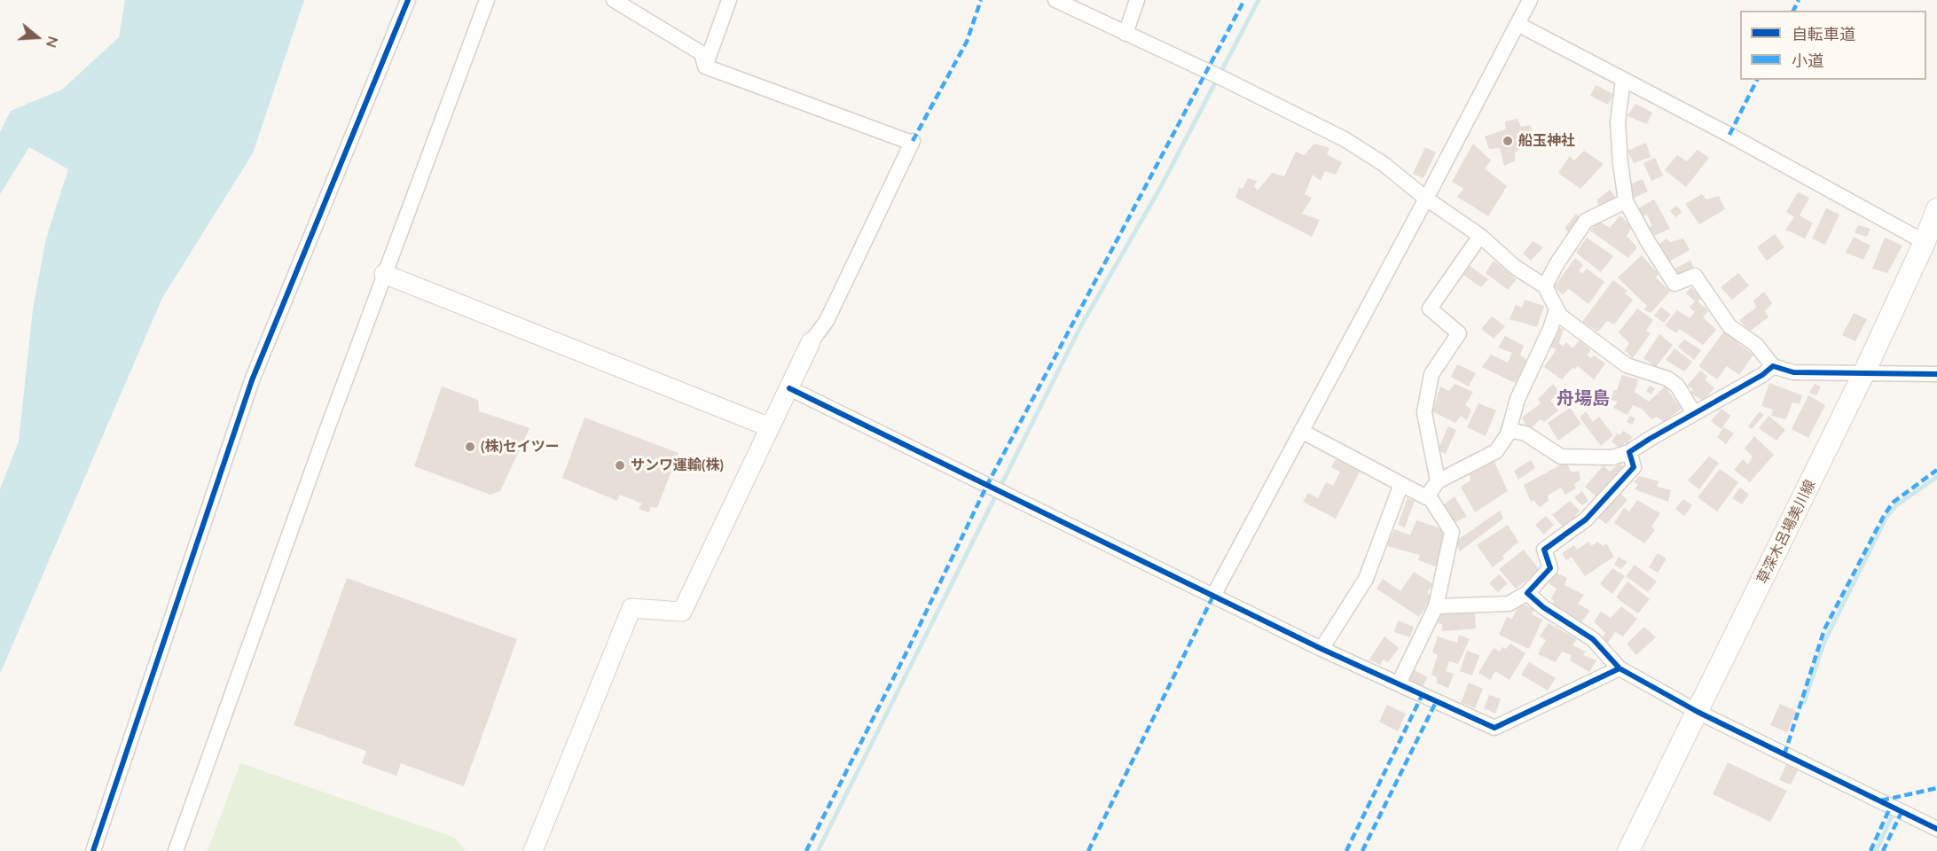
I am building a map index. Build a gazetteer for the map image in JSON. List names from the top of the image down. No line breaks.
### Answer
{"streets":{"main road":["草深木呂場美川線"]},"districts":["舟場島"],"places":["船玉神社","(株)セイツー","サンワ運輸(株)"],"legend":["自転車道","小道"],"north":"right"}
